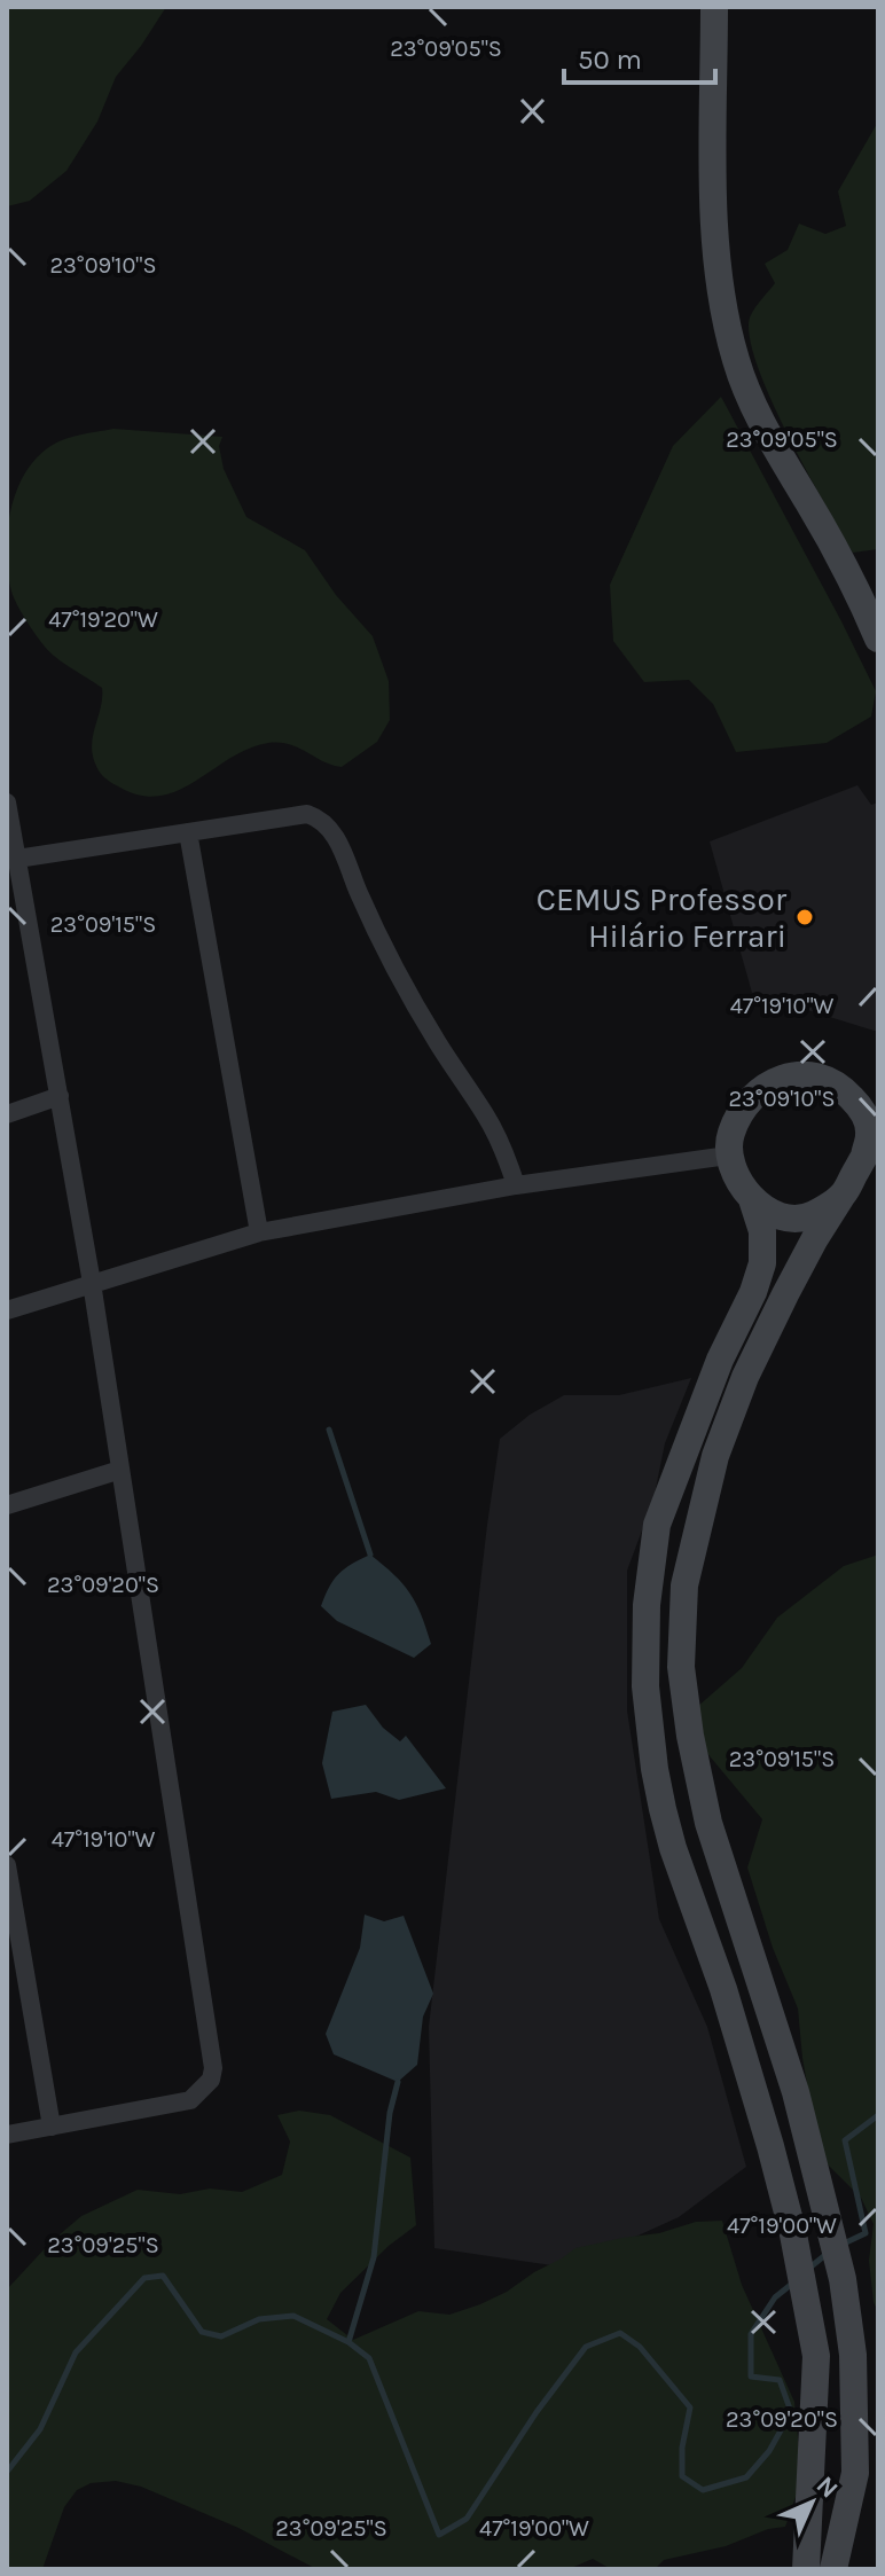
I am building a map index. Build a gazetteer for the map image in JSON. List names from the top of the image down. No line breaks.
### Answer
{"places":["CEMUS Professor Hilário Ferrari"],"scale_bar":"50 m","north":"top right","coordinates":["23°09'05\"S","23°09'10\"S","47°19'20\"W","23°09'15\"S","47°19'10\"W","23°09'20\"S","47°19'00\"W","23°09'25\"S"]}
